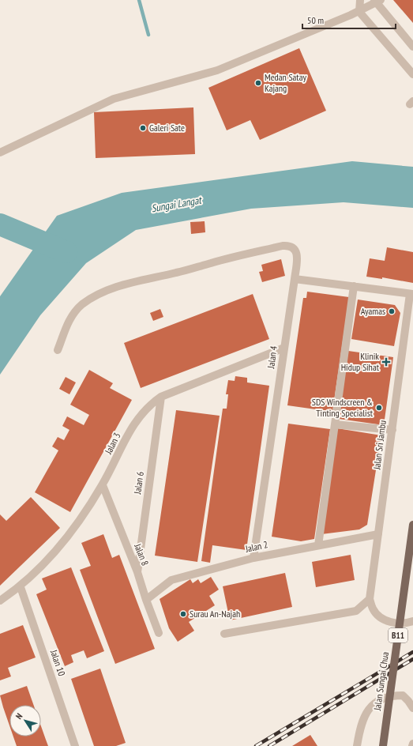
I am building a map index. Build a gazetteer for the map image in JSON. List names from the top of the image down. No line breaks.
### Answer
{"streets":{"main road":["B11","Jalan Sungai Chua"],"street":["Jalan 4","Jalan 3","Jalan Sri Jambu","Jalan 6","Jalan 2","Jalan 8","Jalan 10"]},"crossings":[["Jalan 4","Jalan 3"],["Jalan 4","Jalan 2"],["Jalan 3","Jalan 6"],["Jalan 3","Jalan 8"],["Jalan 3","Jalan 10"],["Jalan Sri Jambu","Jalan 2"],["Jalan 6","Jalan 8"],["Jalan 2","Jalan 8"]],"water":["Sungai Langat"],"places":{"other":["Medan Satay Kajang","Galeri Sate","Ayamas","SDS Windscreen & Tinting Specialist","Surau An-Najah"],"health":["Klinik Hidup Sihat"]},"scale_bar":"50 m","north":"top left"}
